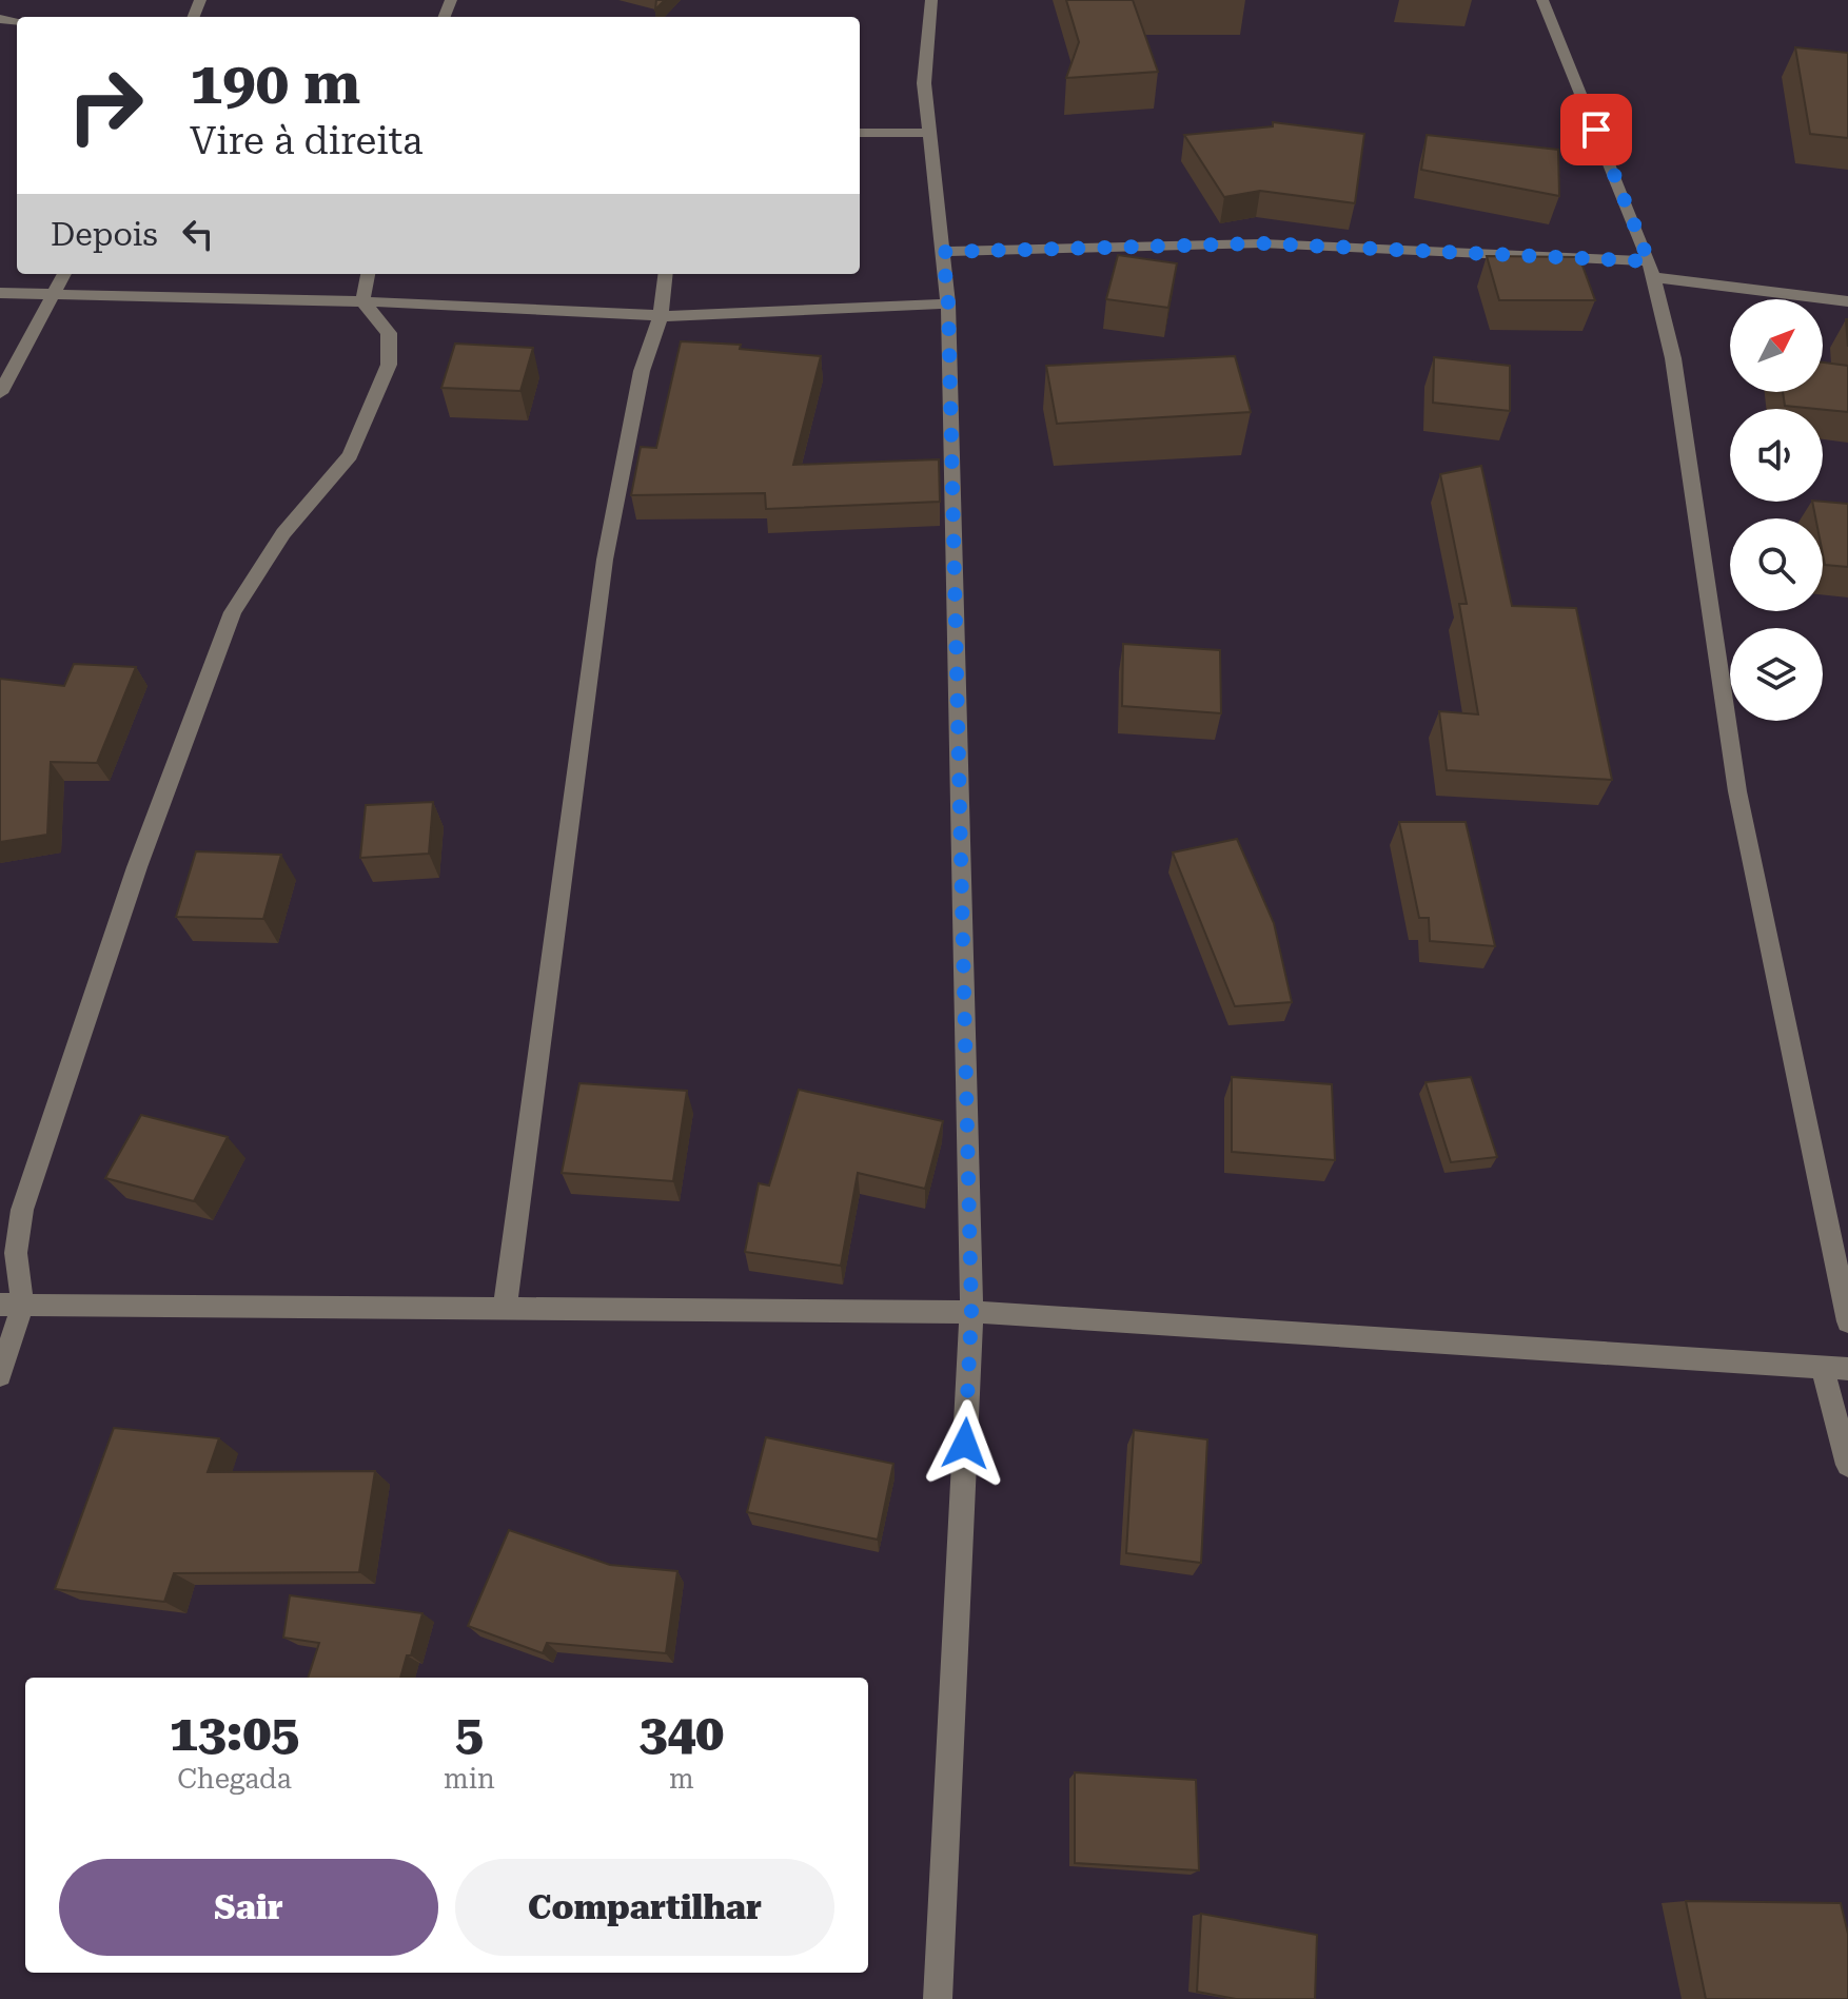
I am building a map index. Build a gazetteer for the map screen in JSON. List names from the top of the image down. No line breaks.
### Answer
{"north":"top right","page":{"turn":["190 m","Vire à direita"],"then":"Depois","eta":["13:05","Chegada","5","min","340","m"],"buttons":["Sair","Compartilhar"]}}
